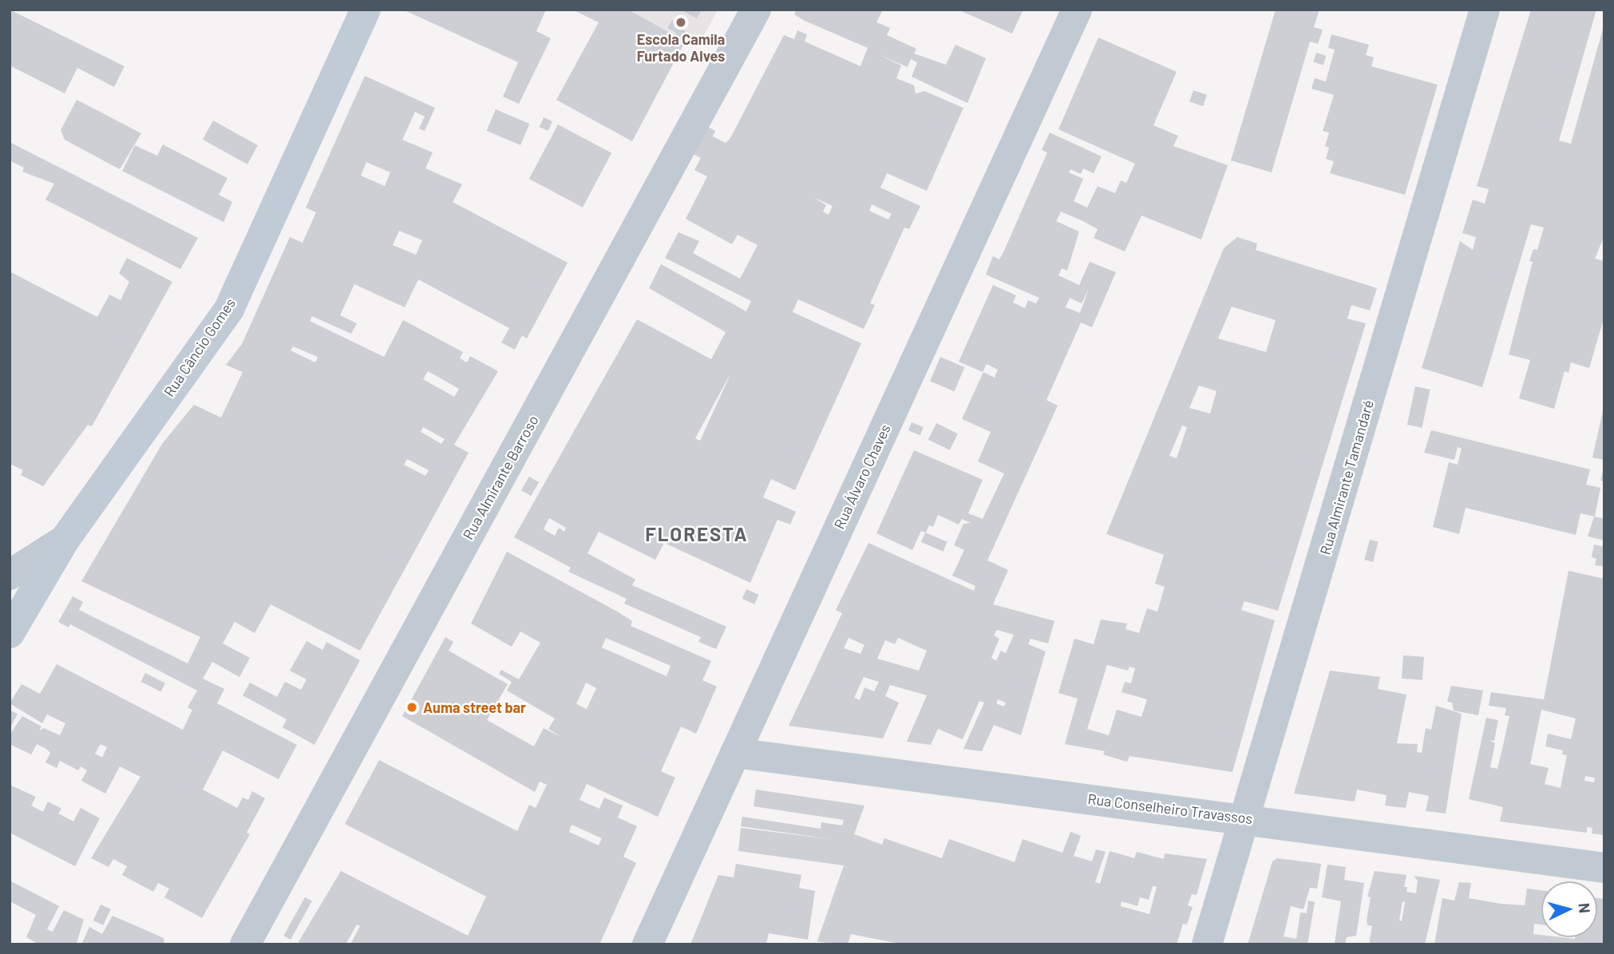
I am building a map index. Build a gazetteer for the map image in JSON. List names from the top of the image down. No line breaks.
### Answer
{"streets":{"street":["Rua Câncio Gomes","Rua Álvaro Chaves","Rua Almirante Barroso","Rua Almirante Tamandaré","Rua Conselheiro Travassos"]},"crossings":[["Rua Álvaro Chaves","Rua Conselheiro Travassos"],["Rua Almirante Tamandaré","Rua Conselheiro Travassos"]],"districts":["FLORESTA"],"places":["Escola Camila Furtado Alves","Auma street bar"],"north":"right"}
